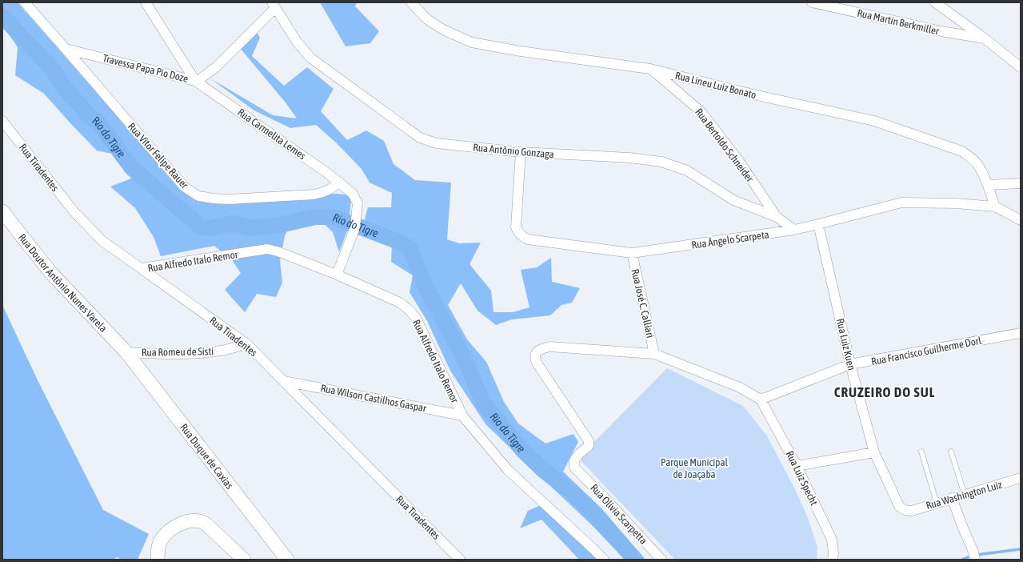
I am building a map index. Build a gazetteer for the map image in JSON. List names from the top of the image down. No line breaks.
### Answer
{"streets":{"street":["Rua Martin Berkmiller","Travessa Papa Pio Doze","Rua Lineu Luiz Bonato","Rua Carmelita Lemes","Rua Bertoldo Schneider","Rua Antônio Gonzaga","Rua Vitor Felipe Rauer","Rua Tiradentes","Rua Ângelo Scarpeta","Rua Alfredo Italo Remor","Rua Doutor Antônio Nunes Varela","Rua José C. Calliari","Rua Luiz Kuen","Rua Francisco Guilherme Dorl","Rua Romeu de Sisti","Rua Wilson Castilhos Gaspar","Rua Duque de Caxias","Rua Luiz Specht","Rua Washington Luiz","Rua Olívia Scarpetta"]},"crossings":[["Travessa Papa Pio Doze","Rua Carmelita Lemes"],["Travessa Papa Pio Doze","Rua Antônio Gonzaga"],["Travessa Papa Pio Doze","Rua Vitor Felipe Rauer"],["Rua Lineu Luiz Bonato","Rua Bertoldo Schneider"],["Rua Lineu Luiz Bonato","Rua Ângelo Scarpeta"],["Rua Carmelita Lemes","Rua Vitor Felipe Rauer"],["Rua Carmelita Lemes","Rua Alfredo Italo Remor"],["Rua Bertoldo Schneider","Rua Antônio Gonzaga"],["Rua Antônio Gonzaga","Rua Ângelo Scarpeta"],["Rua Tiradentes","Rua Alfredo Italo Remor"],["Rua Tiradentes","Rua Romeu de Sisti"],["Rua Tiradentes","Rua Wilson Castilhos Gaspar"],["Rua Ângelo Scarpeta","Rua José C. Calliari"],["Rua Ângelo Scarpeta","Rua Luiz Kuen"],["Rua Alfredo Italo Remor","Rua Wilson Castilhos Gaspar"],["Rua Doutor Antônio Nunes Varela","Rua Romeu de Sisti"],["Rua Doutor Antônio Nunes Varela","Rua Duque de Caxias"],["Rua José C. Calliari","Rua Olívia Scarpetta"],["Rua Luiz Kuen","Rua Francisco Guilherme Dorl"],["Rua Luiz Kuen","Rua Washington Luiz"],["Rua Francisco Guilherme Dorl","Rua Luiz Specht"],["Rua Romeu de Sisti","Rua Duque de Caxias"]],"districts":["CRUZEIRO DO SUL"],"water":["Rio do Tigre"],"parks":["Parque Municipal de Joaçaba"]}
